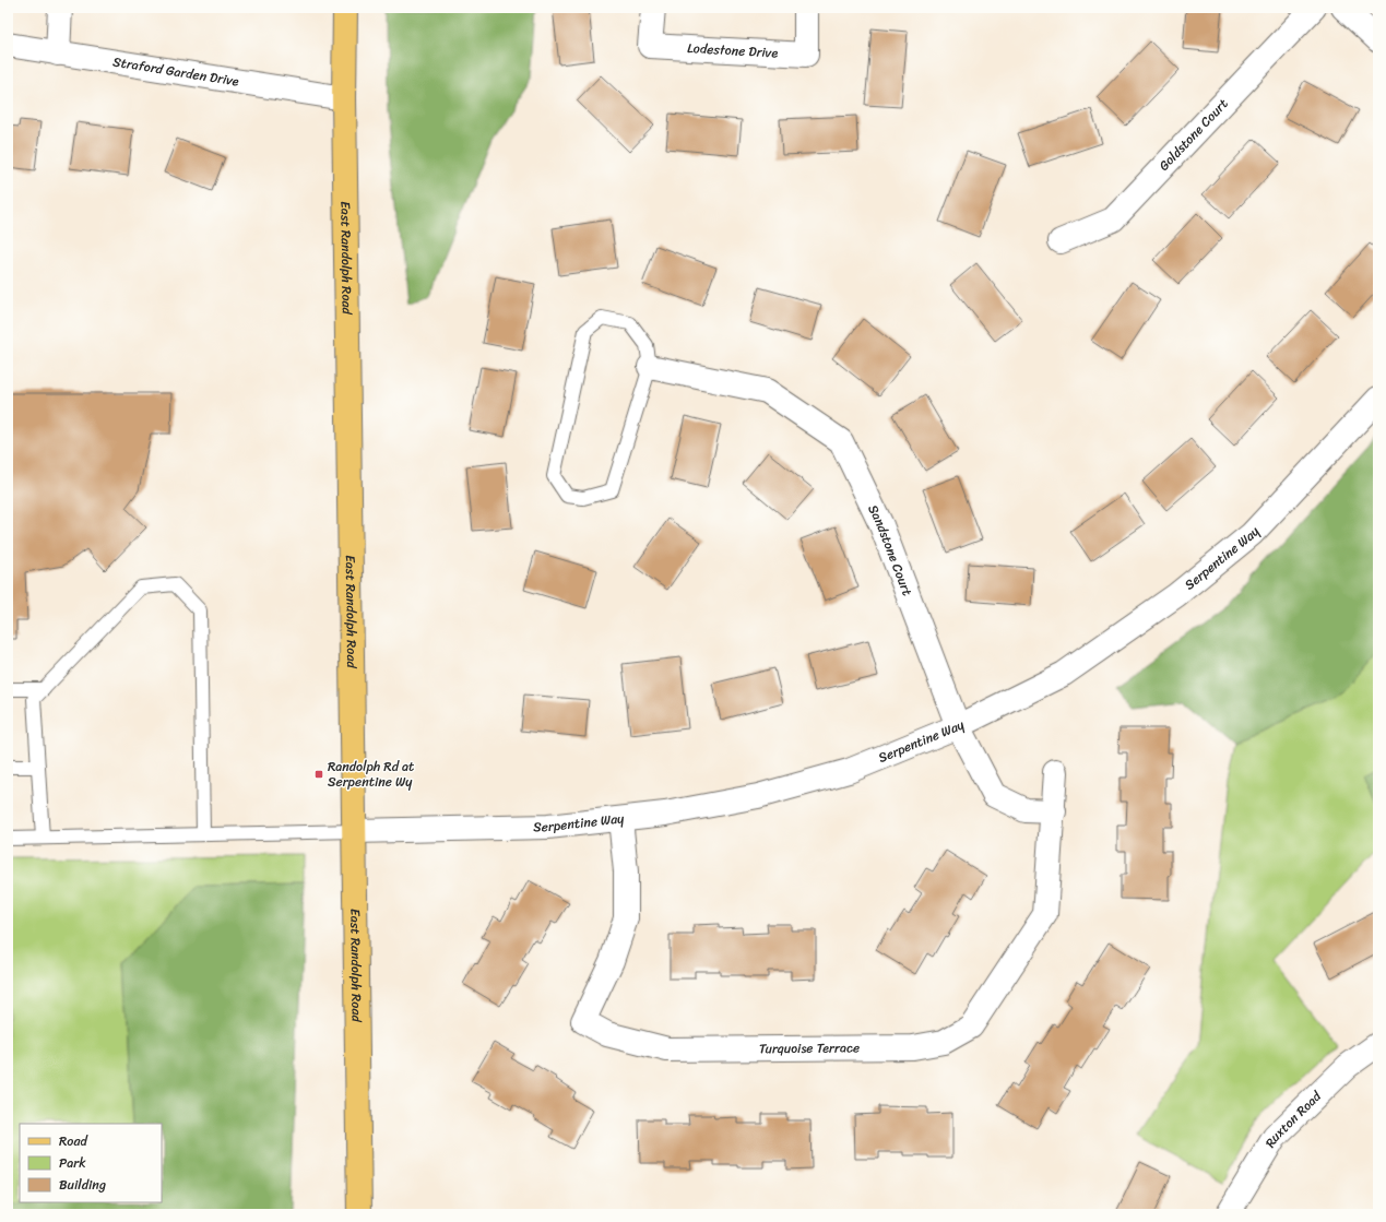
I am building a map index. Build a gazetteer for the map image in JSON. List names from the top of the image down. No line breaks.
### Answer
{"streets":{"main road":["East Randolph Road"],"street":["Lodestone Drive","Straford Garden Drive","Goldstone Court","Sandstone Court","Serpentine Way","Turquoise Terrace","Ruxton Road"]},"crossings":[["Straford Garden Drive","East Randolph Road"],["East Randolph Road","Serpentine Way"],["Sandstone Court","Serpentine Way"],["Sandstone Court","Turquoise Terrace"],["Serpentine Way","Turquoise Terrace"]],"places":{"transit":["Randolph Rd at Serpentine Wy"]},"legend":["Road","Park","Building"]}
